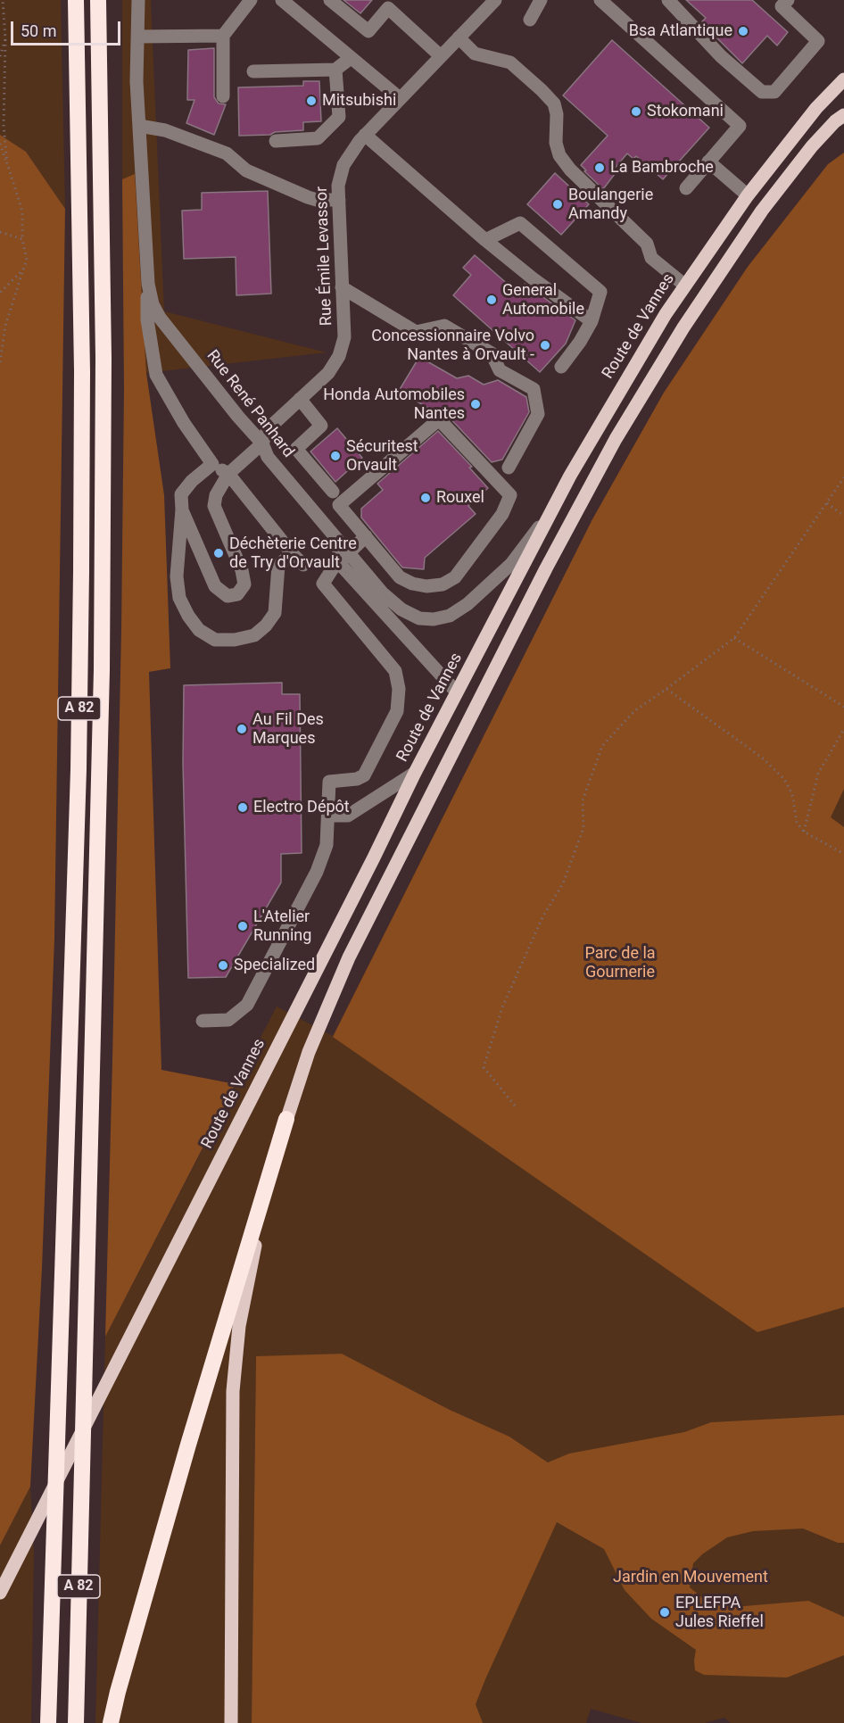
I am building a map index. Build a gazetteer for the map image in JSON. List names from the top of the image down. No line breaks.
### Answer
{"streets":{"highway":["A 82"],"main road":["Route de Vannes"],"street":["Rue Émile Levassor","Rue René Panhard"]},"crossings":[["Rue Émile Levassor","Rue René Panhard"],["Route de Vannes","Rue René Panhard"]],"parks":["Parc de la Gournerie","Jardin en Mouvement"],"places":["Bsa Atlantique","Mitsubishi","Stokomani","La Bambroche","Boulangerie Amandy","General Automobile","Concessionnaire Volvo Nantes à Orvault -","Honda Automobiles Nantes","Sécuritest Orvault","Rouxel","Déchèterie Centre de Try d'Orvault","Au Fil Des Marques","Electro Dépôt","L'Atelier Running","Specialized","EPLEFPA Jules Rieffel"],"scale_bar":"50 m"}
